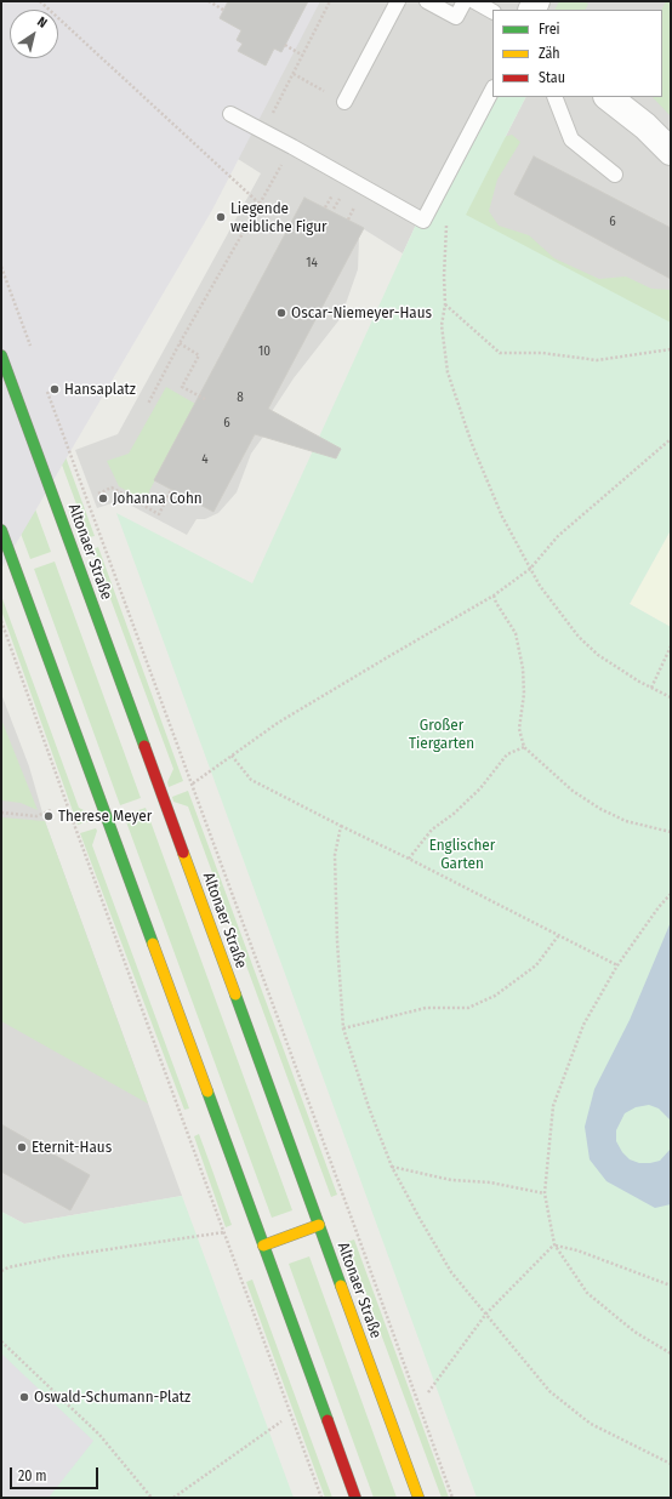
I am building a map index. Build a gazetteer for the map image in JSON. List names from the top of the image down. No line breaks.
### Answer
{"streets":{"main road":["Altonaer Straße"]},"parks":["Großer Tiergarten","Englischer Garten"],"places":["Liegende weibliche Figur","Oscar-Niemeyer-Haus","Hansaplatz","Johanna Cohn","Therese Meyer","Eternit-Haus","Oswald-Schumann-Platz"],"house_numbers":["6","14","10","8","6","4"],"legend":["Frei","Zäh","Stau"],"scale_bar":"20 m","north":"top right"}
